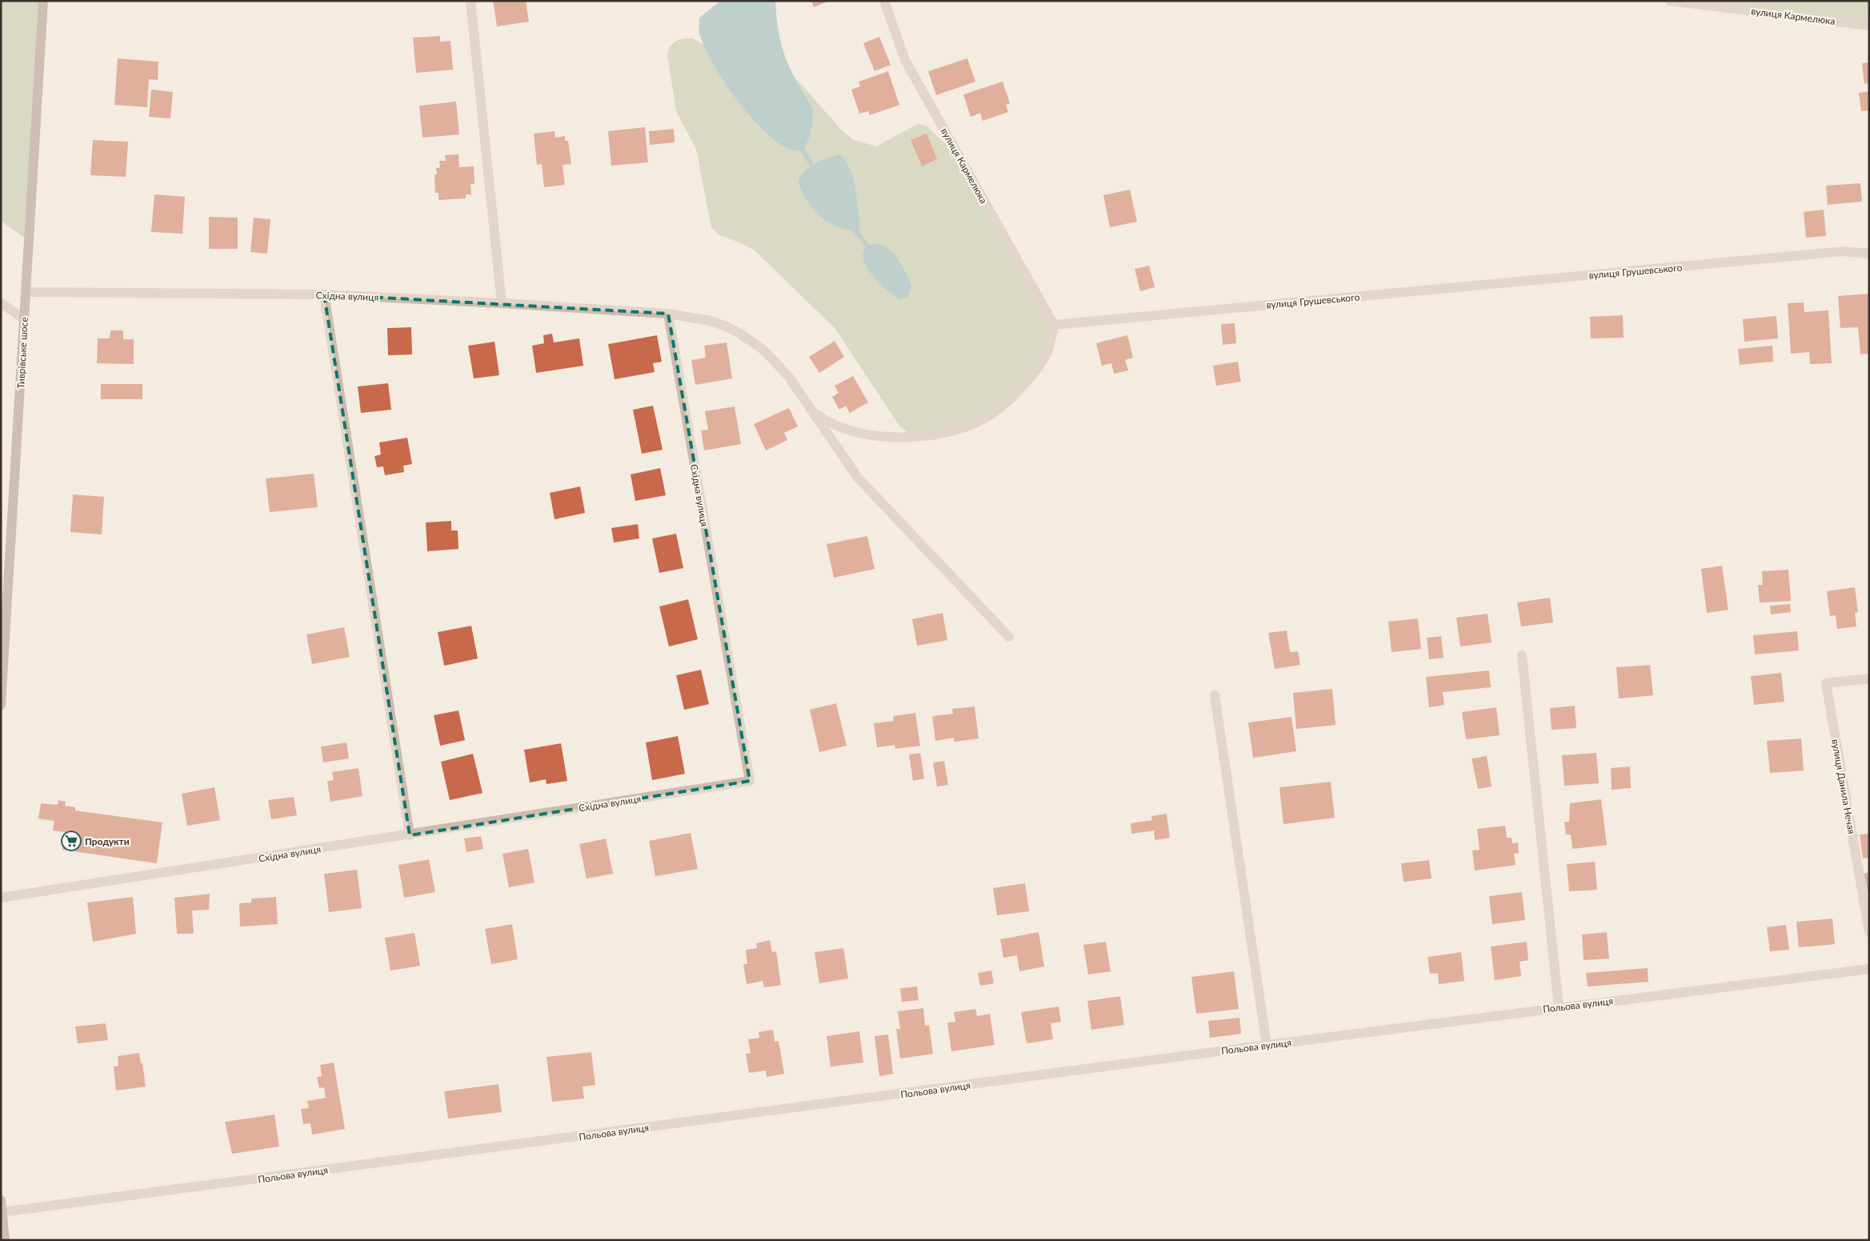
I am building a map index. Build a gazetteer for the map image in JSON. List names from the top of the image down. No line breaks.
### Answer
{"streets":{"main road":["Тиврівське шосе"],"street":["вулиця Кармелюка","вулиця Грушевського","Східна вулиця","вулиця Данила Нечая","Польова вулиця"]},"crossings":[["вулиця Кармелюка","вулиця Грушевського"],["Східна вулиця","Тиврівське шосе"]],"places":{"supermarket":["Продукти"]}}
